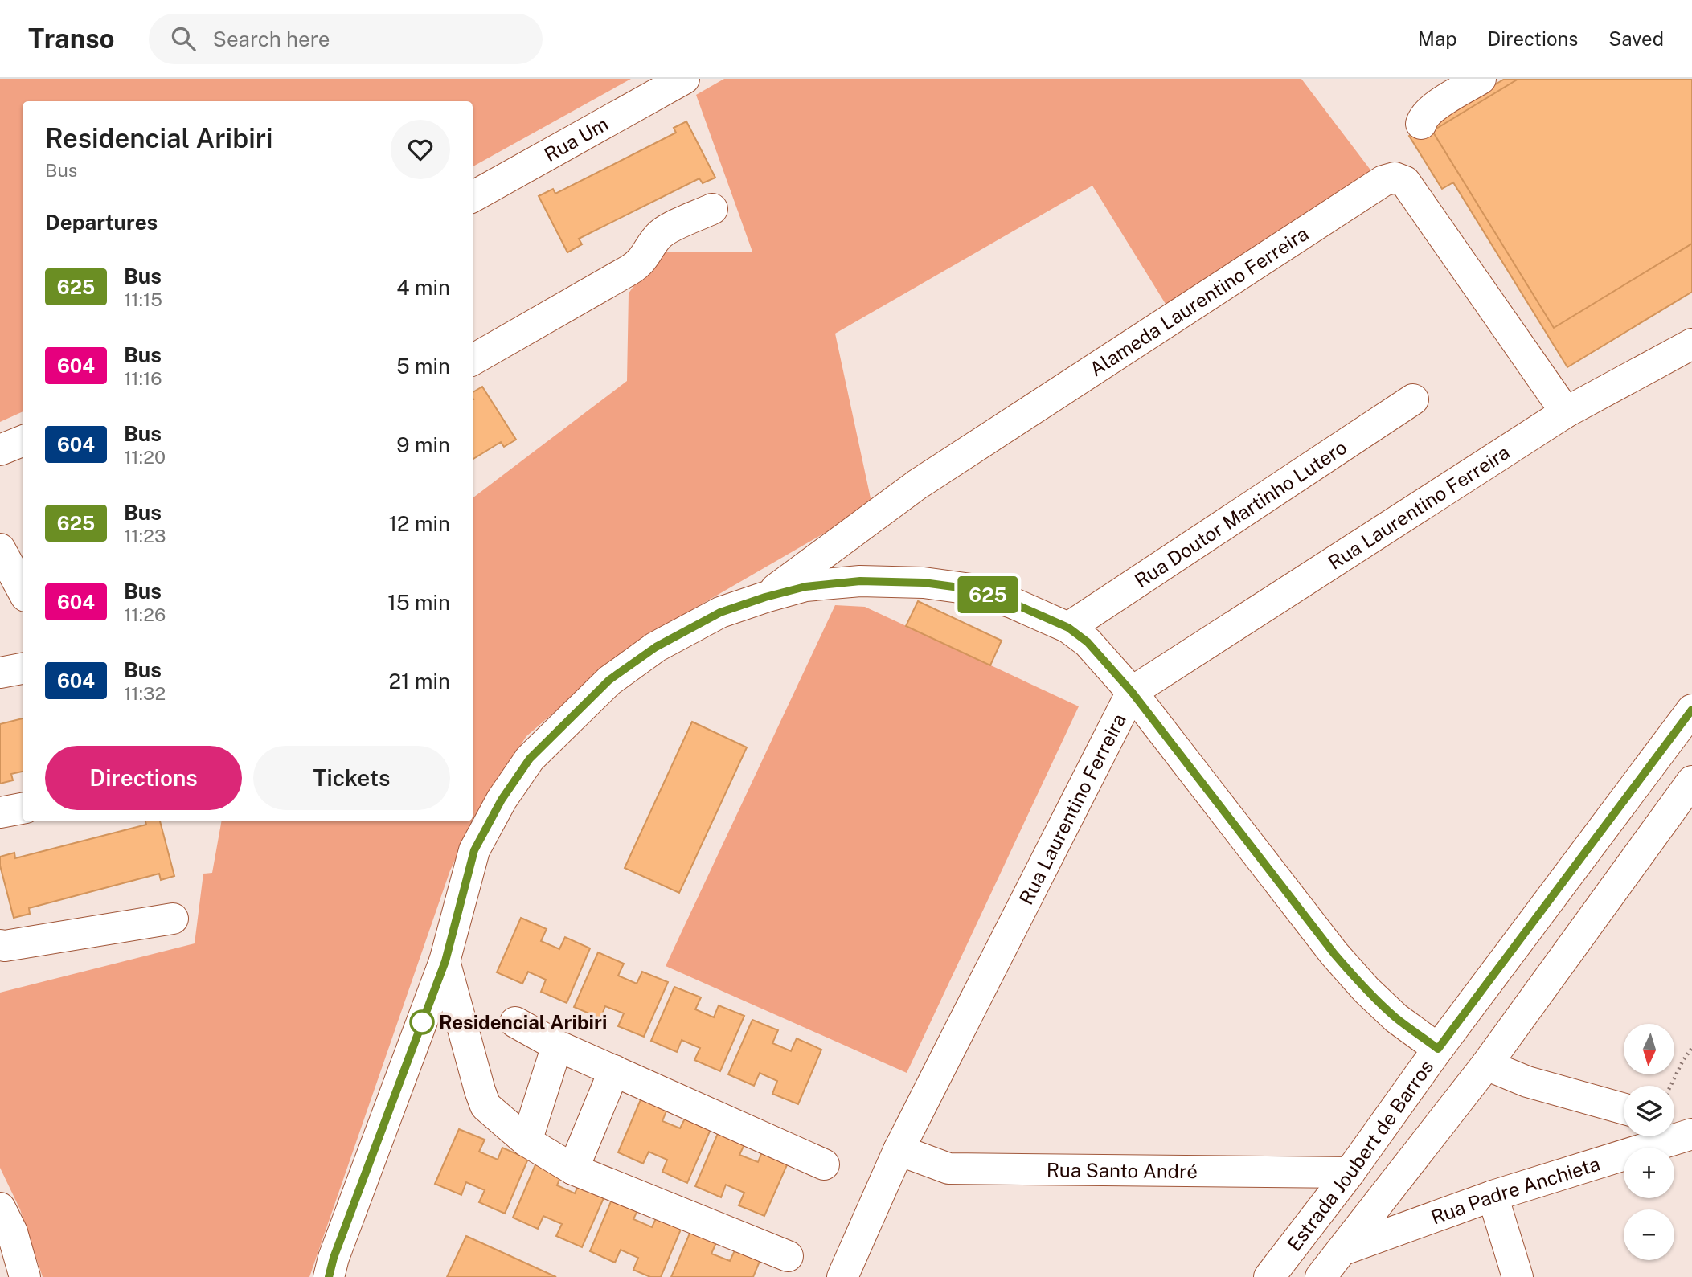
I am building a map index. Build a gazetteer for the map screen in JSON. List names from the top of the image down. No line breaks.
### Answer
{"streets":{"street":["Rua Um","Alameda Laurentino Ferreira","Rua Laurentino Ferreira","Rua Doutor Martinho Lutero","Estrada Joubert de Barros","Rua Santo André","Rua Padre Anchieta"]},"crossings":[["Alameda Laurentino Ferreira","Rua Laurentino Ferreira"],["Rua Laurentino Ferreira","Rua Santo André"],["Estrada Joubert de Barros","Rua Santo André"],["Estrada Joubert de Barros","Rua Padre Anchieta"]],"places":["Residencial Aribiri"],"lines":["bus line 625"],"north":"bottom","page":{"header":"Transo","search":"Search here","nav":["Map","Directions","Saved"],"on_map":"625","heading":[["Residencial Aribiri","Bus"],"Departures"],"list":[{"mark":"625","name":"Bus","note":"11:15","value":"4 min"},{"mark":"604","name":"Bus","note":"11:16","value":"5 min"},{"mark":"604","name":"Bus","note":"11:20","value":"9 min"},{"mark":"625","name":"Bus","note":"11:23","value":"12 min"},{"mark":"604","name":"Bus","note":"11:26","value":"15 min"},{"mark":"604","name":"Bus","note":"11:32","value":"21 min"}],"buttons":["Directions","Tickets"],"map_buttons":["+","−"]}}
